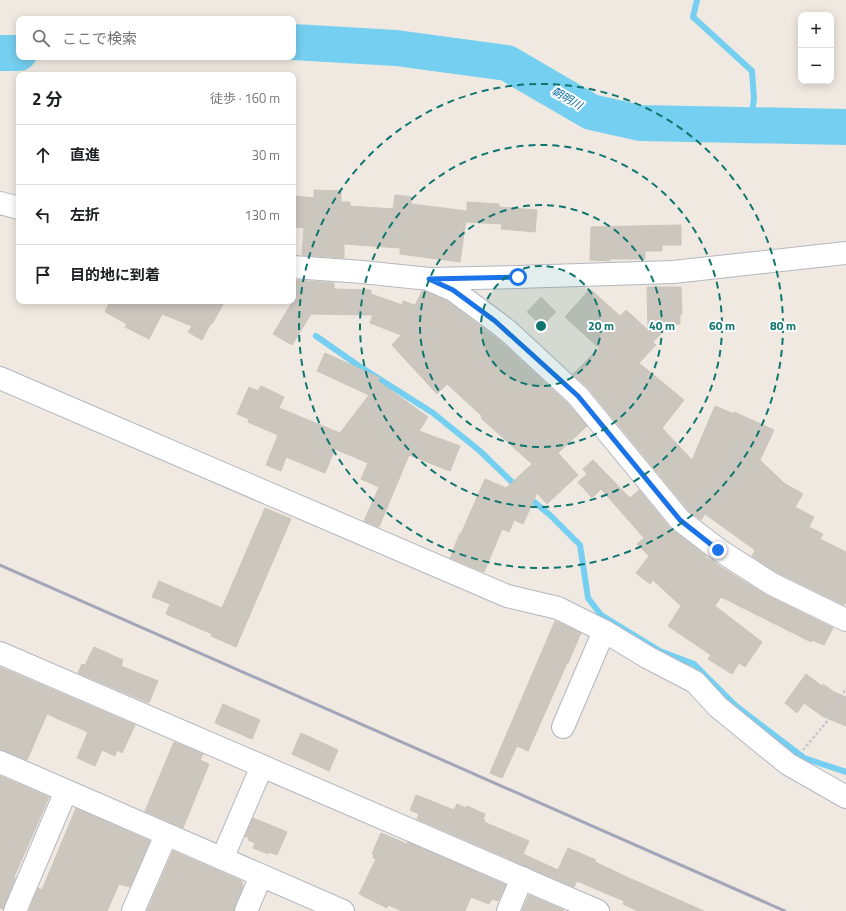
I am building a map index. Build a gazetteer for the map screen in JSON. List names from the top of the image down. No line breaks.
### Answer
{"water":["朝明川"],"page":{"map_buttons":["+","−"],"search":"ここで検索","heading":["2 分","徒歩 · 160 m"],"list":[["直進","30 m"],["左折","130 m"],"目的地に到着"]},"rings":["20 m","40 m","60 m","80 m"]}
